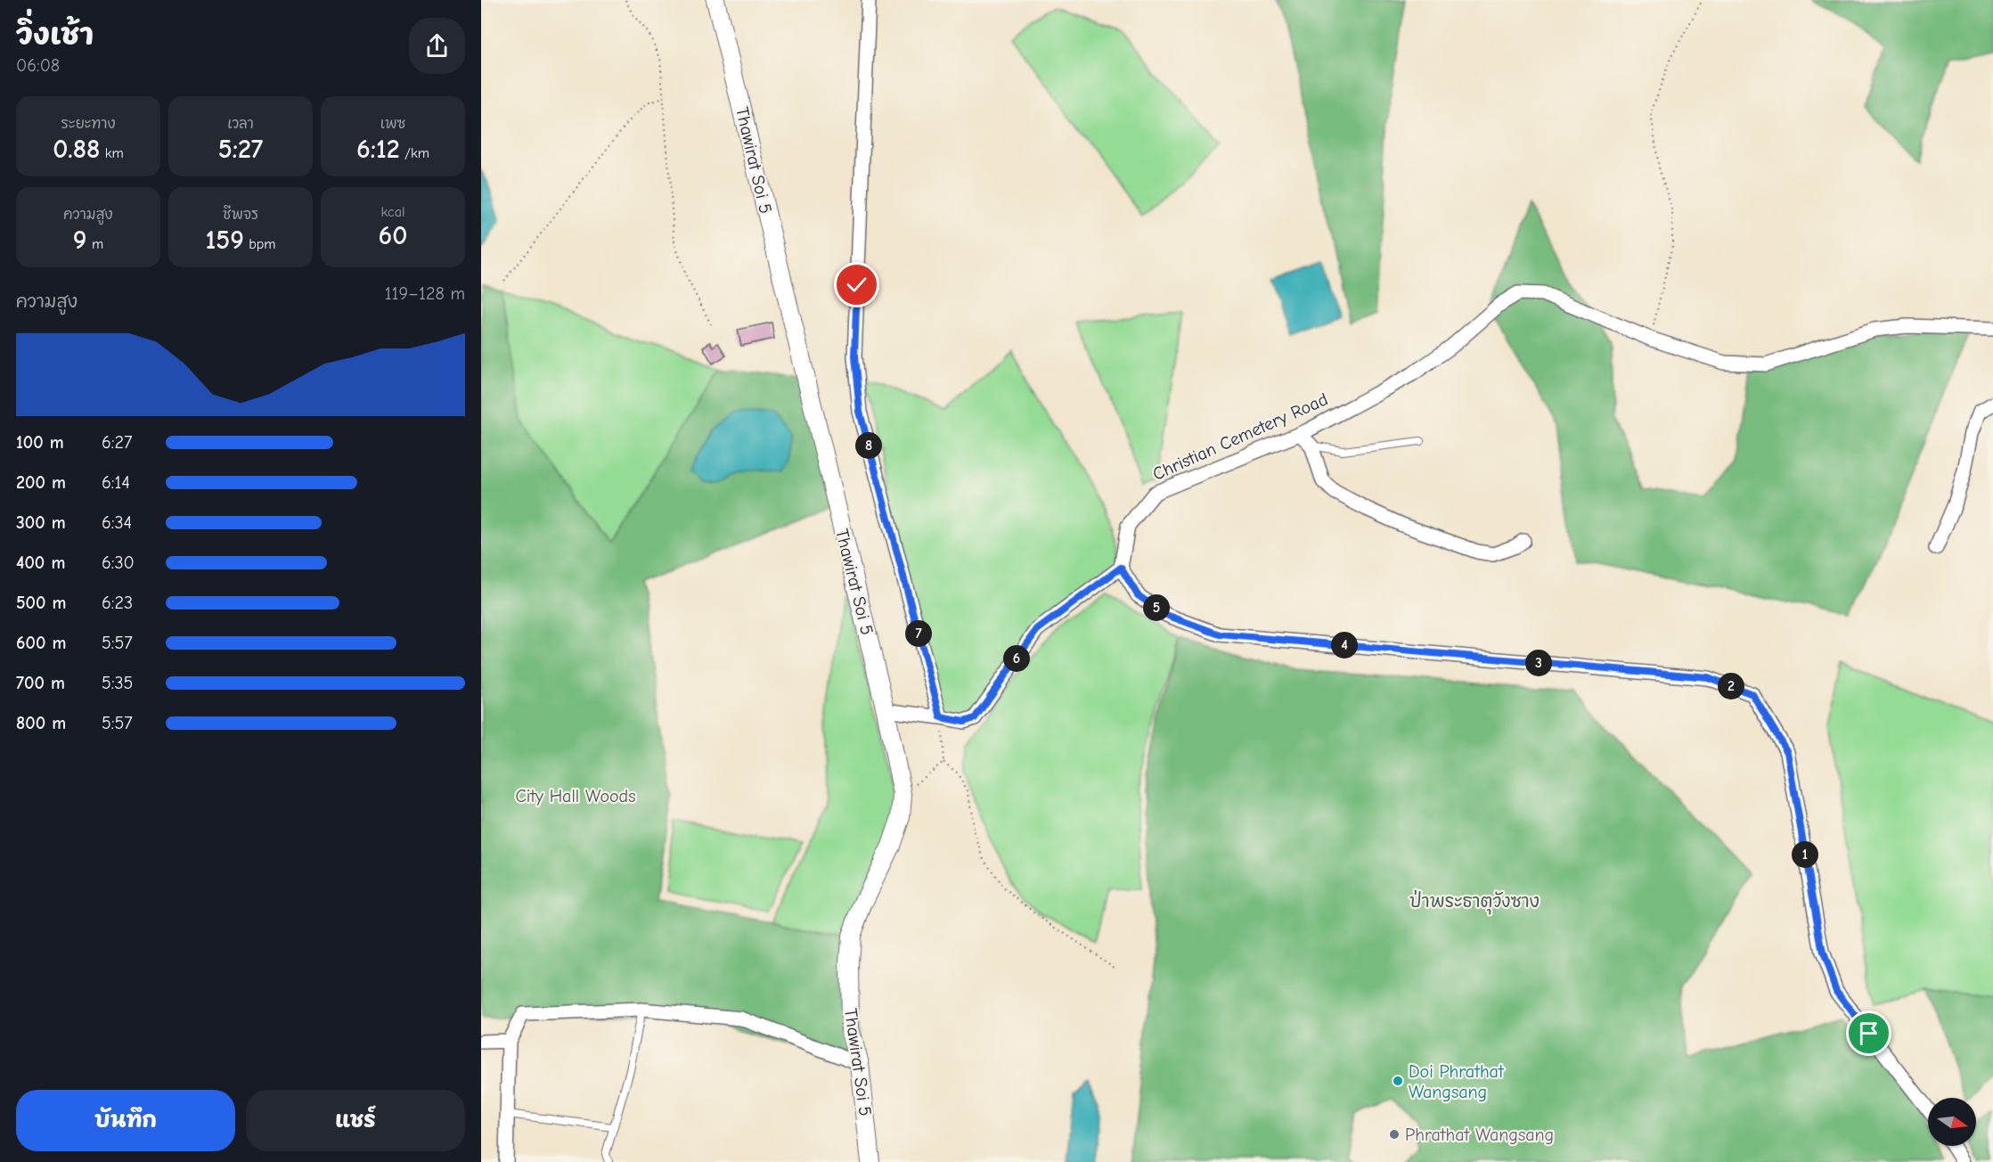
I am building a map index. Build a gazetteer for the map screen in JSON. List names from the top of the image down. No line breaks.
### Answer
{"streets":{"street":["Thawirat Soi 5","Christian Cemetery Road"]},"parks":["City Hall Woods","ป่าพระธาตุวังซาง"],"places":["Doi Phrathat Wangsang","Phrathat Wangsang"],"north":"right","page":{"heading":["วิ่งเช้า","06:08"],"stats":[["ระยะทาง","0.88 km"],["เวลา","5:27"],["เพซ","6:12 /km"],["ความสูง","9 m"],["ชีพจร","159 bpm"],["kcal","60"]],"chart":["ความสูง","119–128 m"],"list":[{"name":"100 m","note":"6:27"},{"name":"200 m","note":"6:14"},{"name":"300 m","note":"6:34"},{"name":"400 m","note":"6:30"},{"name":"500 m","note":"6:23"},{"name":"600 m","note":"5:57"},{"name":"700 m","note":"5:35"},{"name":"800 m","note":"5:57"}],"pins":["8","5","7","4","6","3","2","1"],"buttons":["บันทึก","แชร์"]}}
